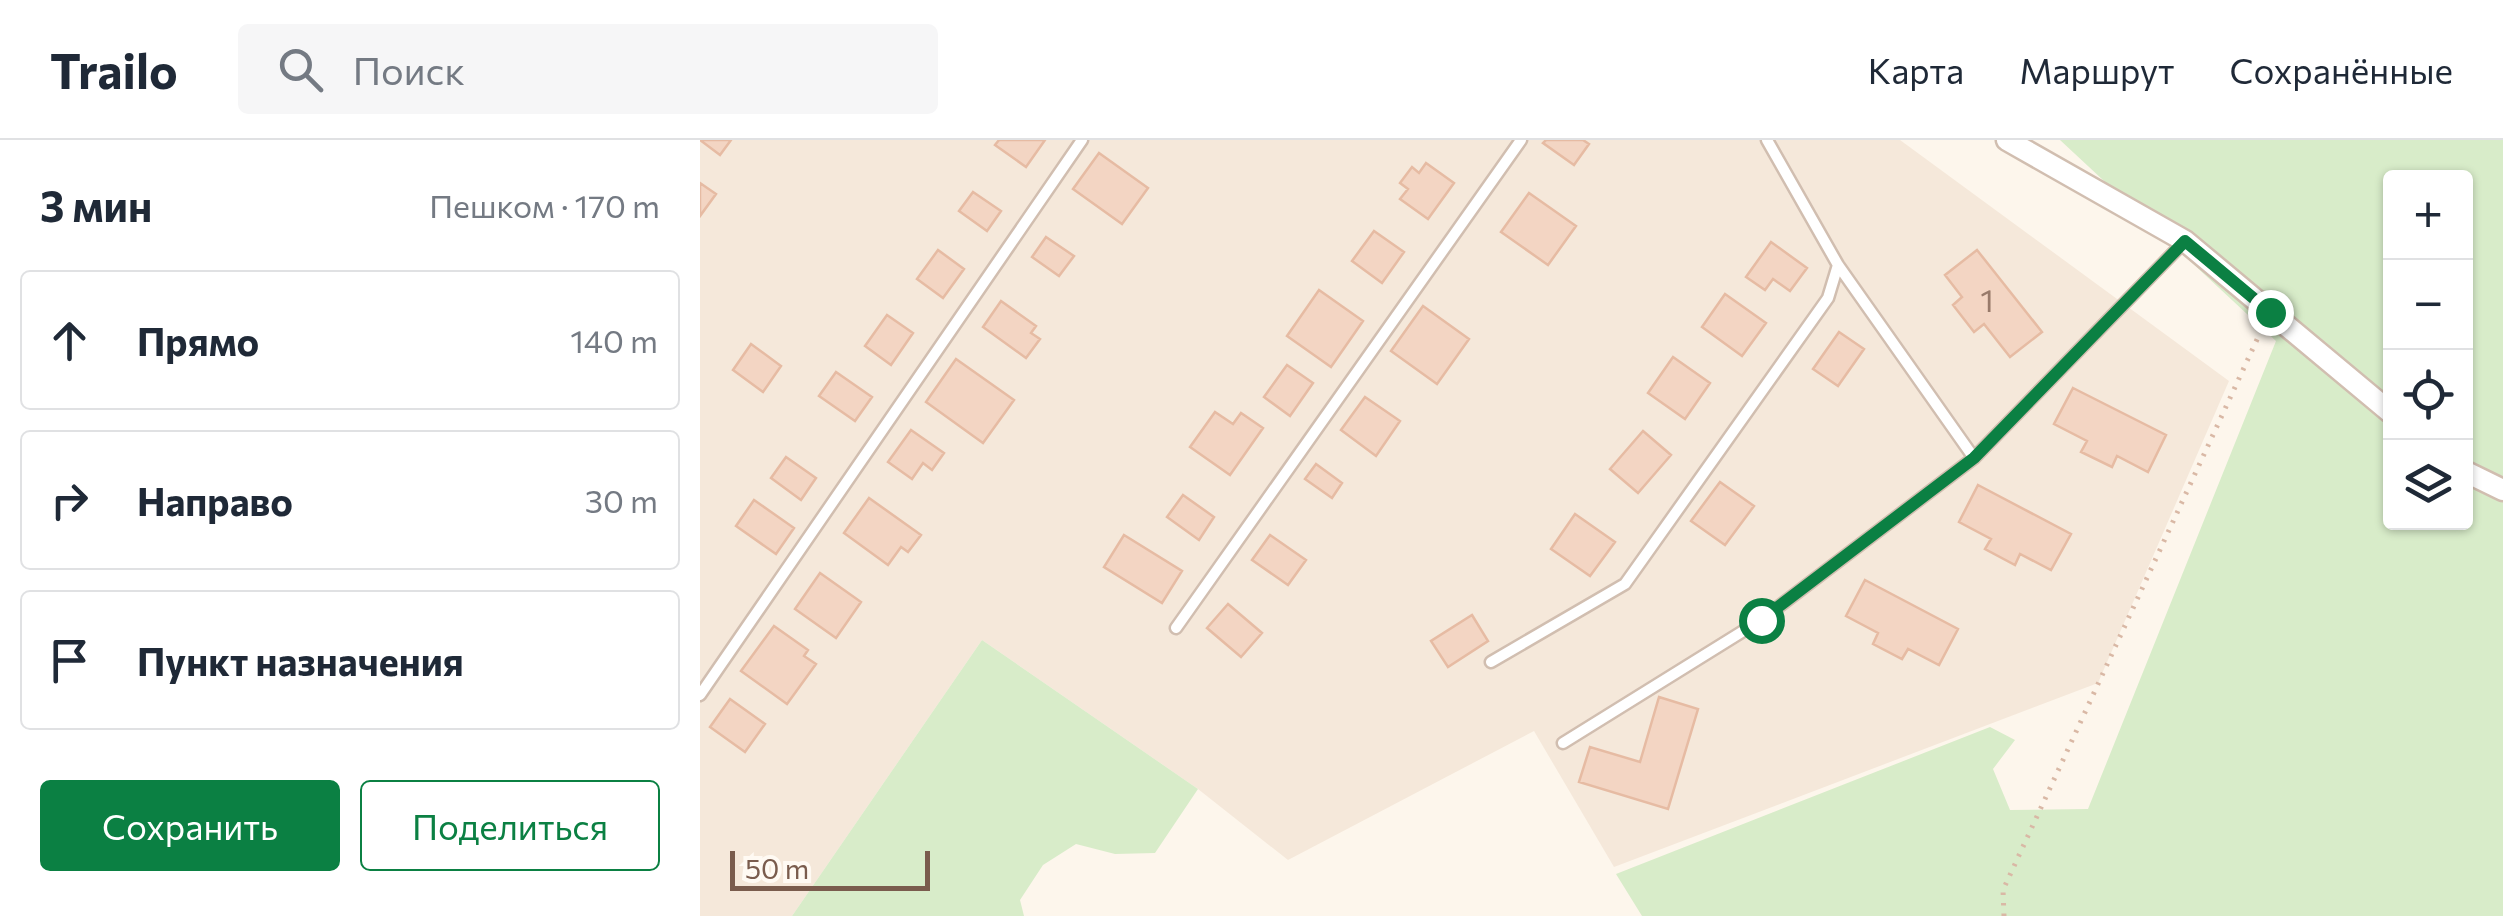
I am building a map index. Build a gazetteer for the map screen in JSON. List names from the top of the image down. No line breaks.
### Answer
{"house_numbers":["1"],"scale_bar":"50 m","page":{"header":"Trailo","search":"Поиск","nav":["Карта","Маршрут","Сохранённые"],"heading":["3 мин","Пешком · 170 m"],"map_buttons":["+","−"],"list":[["Прямо","140 m"],["Направо","30 m"],"Пункт назначения"],"buttons":["Сохранить","Поделиться"],"scale":"50 m"}}
